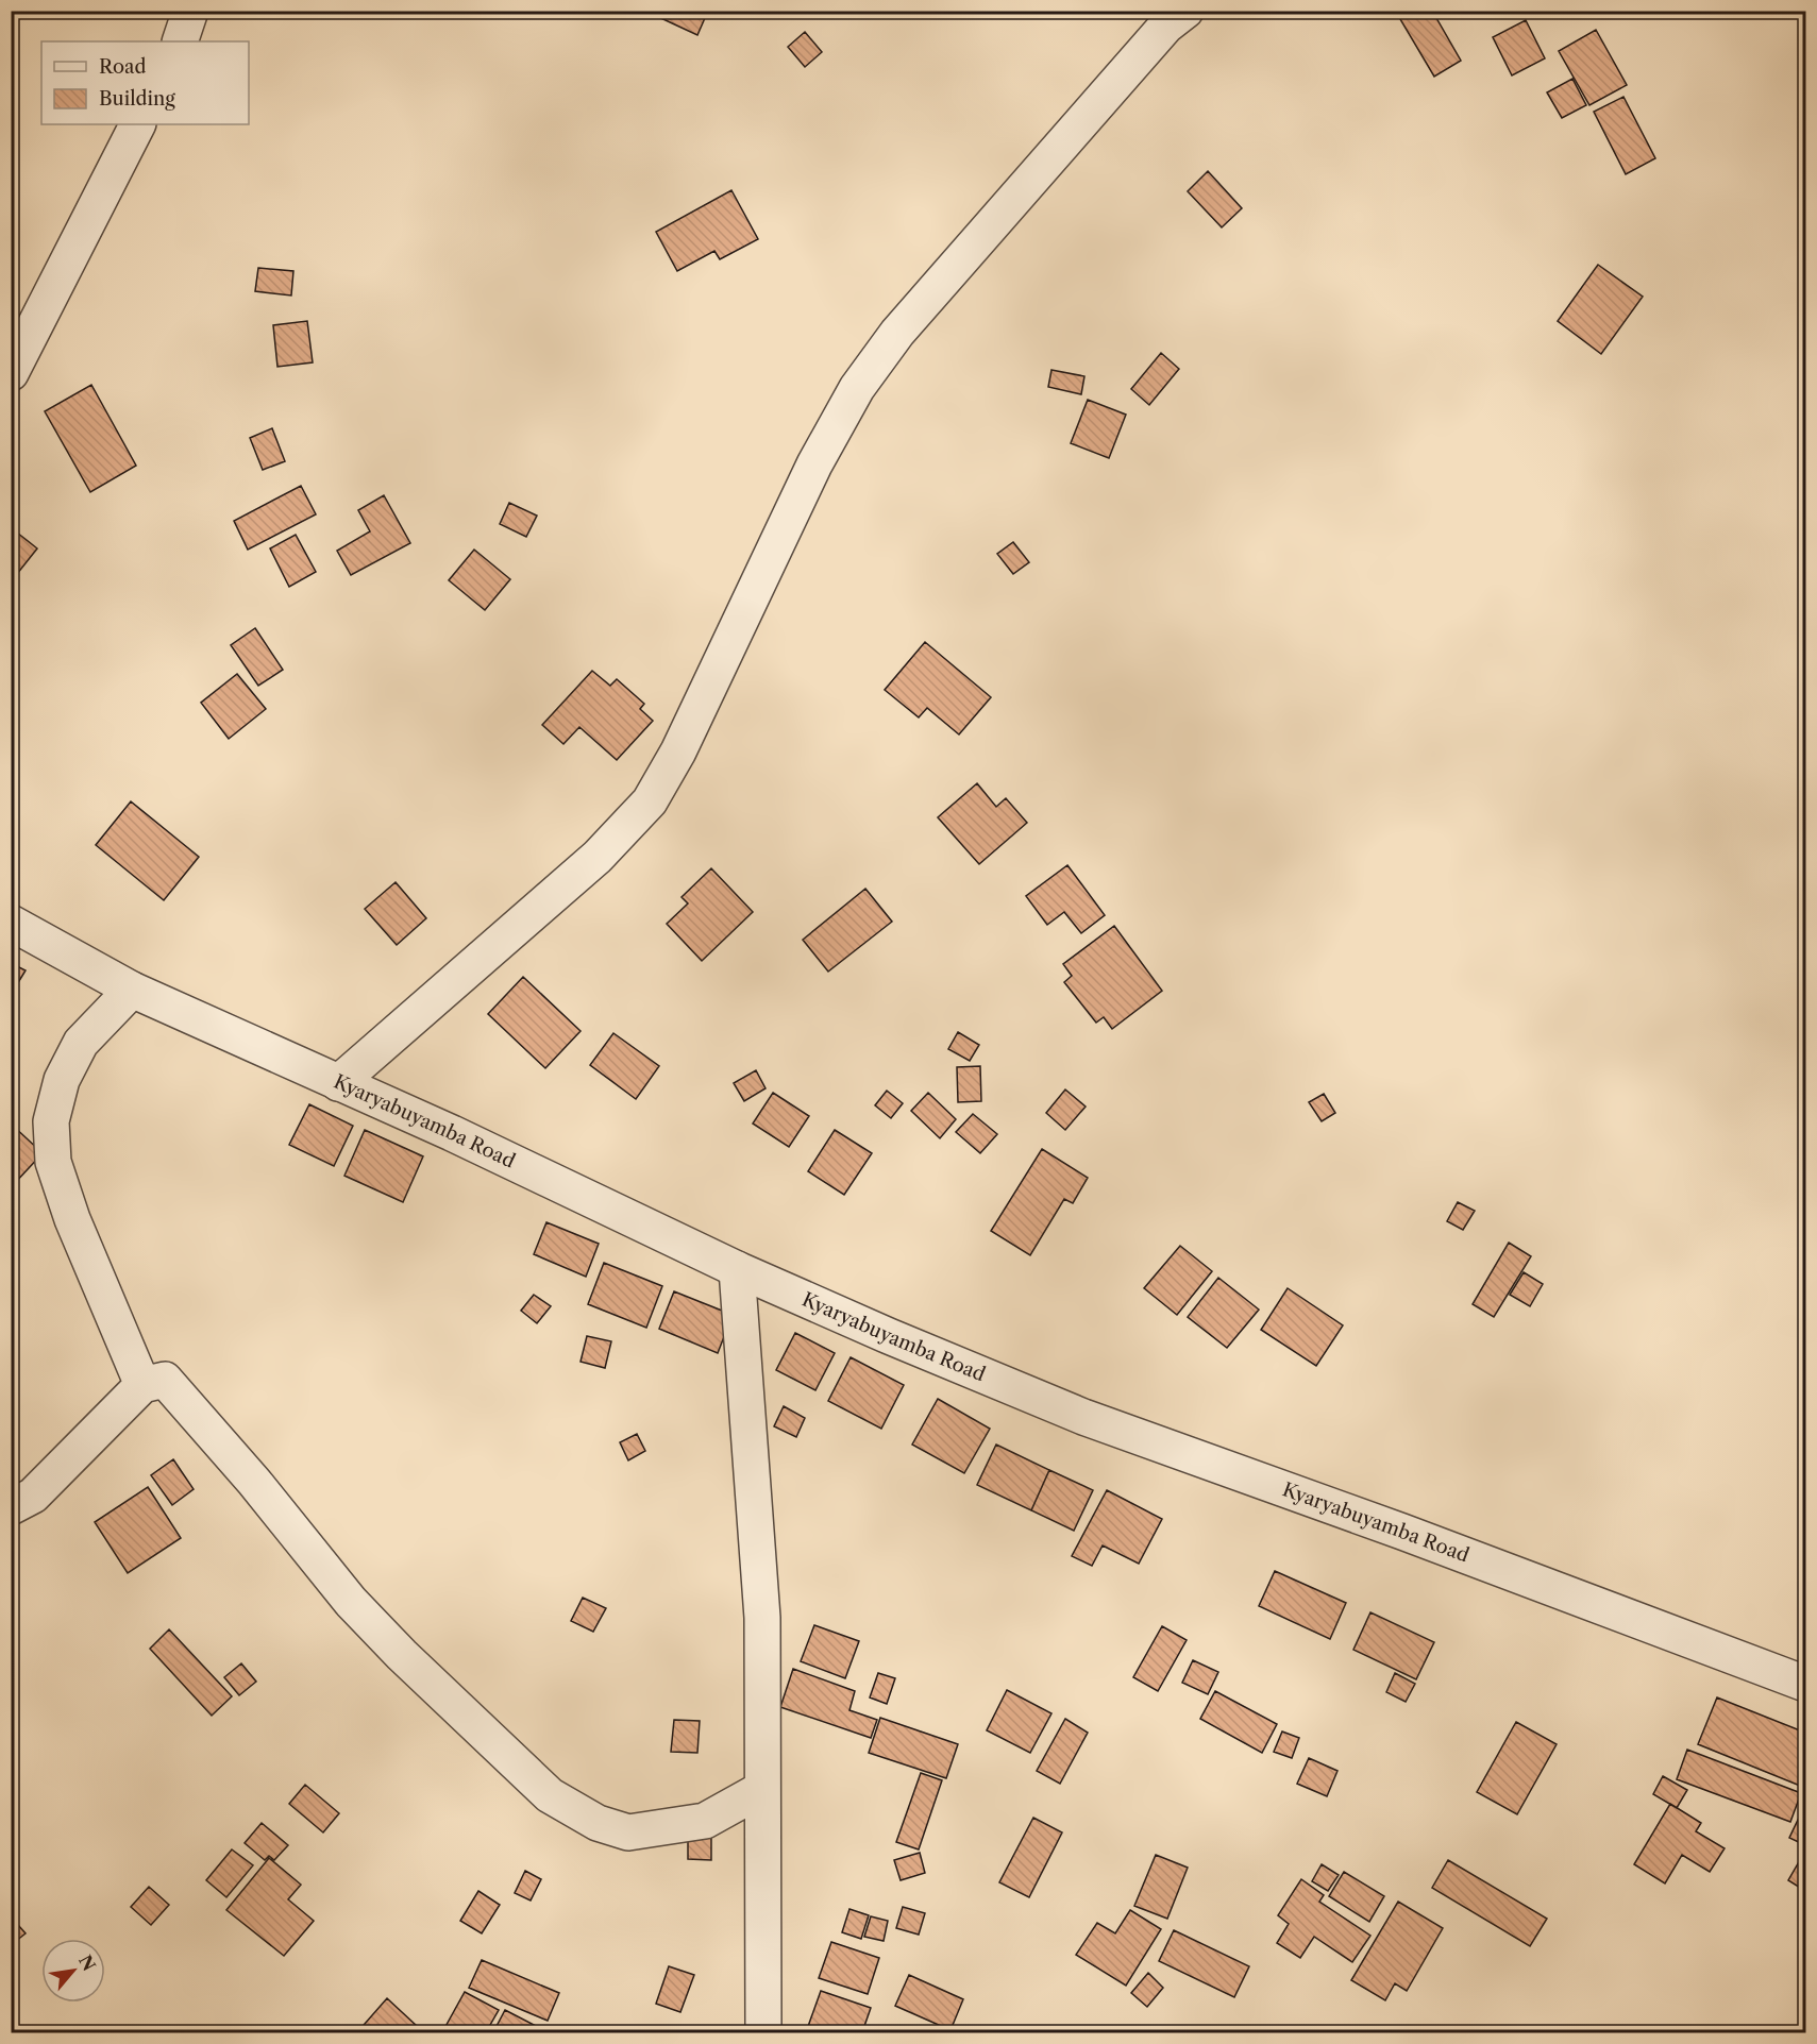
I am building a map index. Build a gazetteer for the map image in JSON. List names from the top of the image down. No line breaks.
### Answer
{"streets":{"street":["Kyaryabuyamba Road"]},"legend":["Road","Building"],"north":"top right"}
